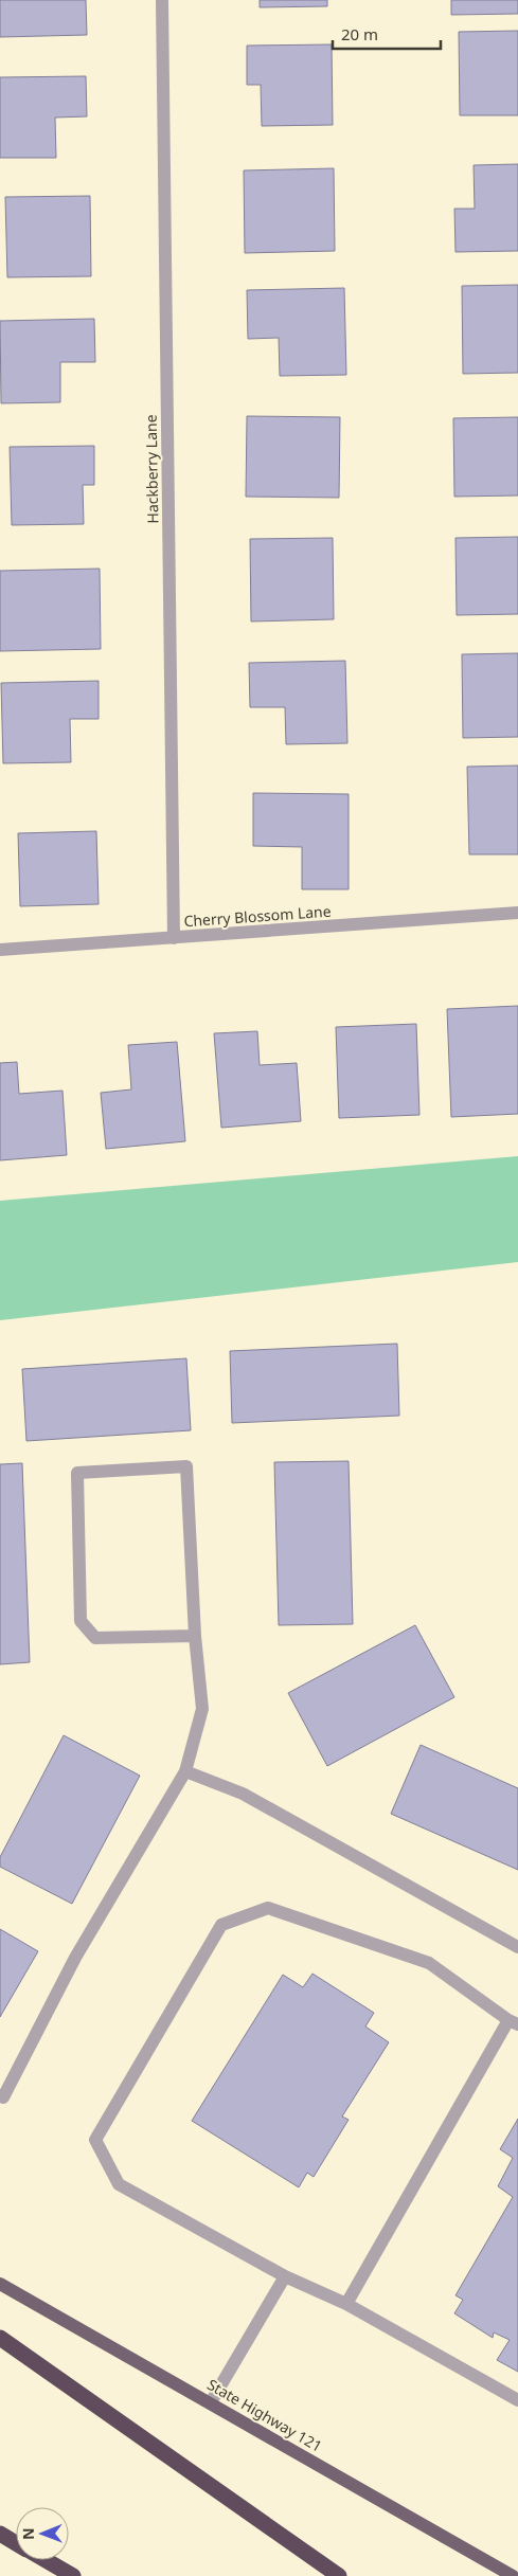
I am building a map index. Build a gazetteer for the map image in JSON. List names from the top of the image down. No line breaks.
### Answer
{"streets":{"main road":["State Highway 121"],"street":["Hackberry Lane","Cherry Blossom Lane"]},"crossings":[["Hackberry Lane","Cherry Blossom Lane"]],"scale_bar":"20 m","north":"left"}
